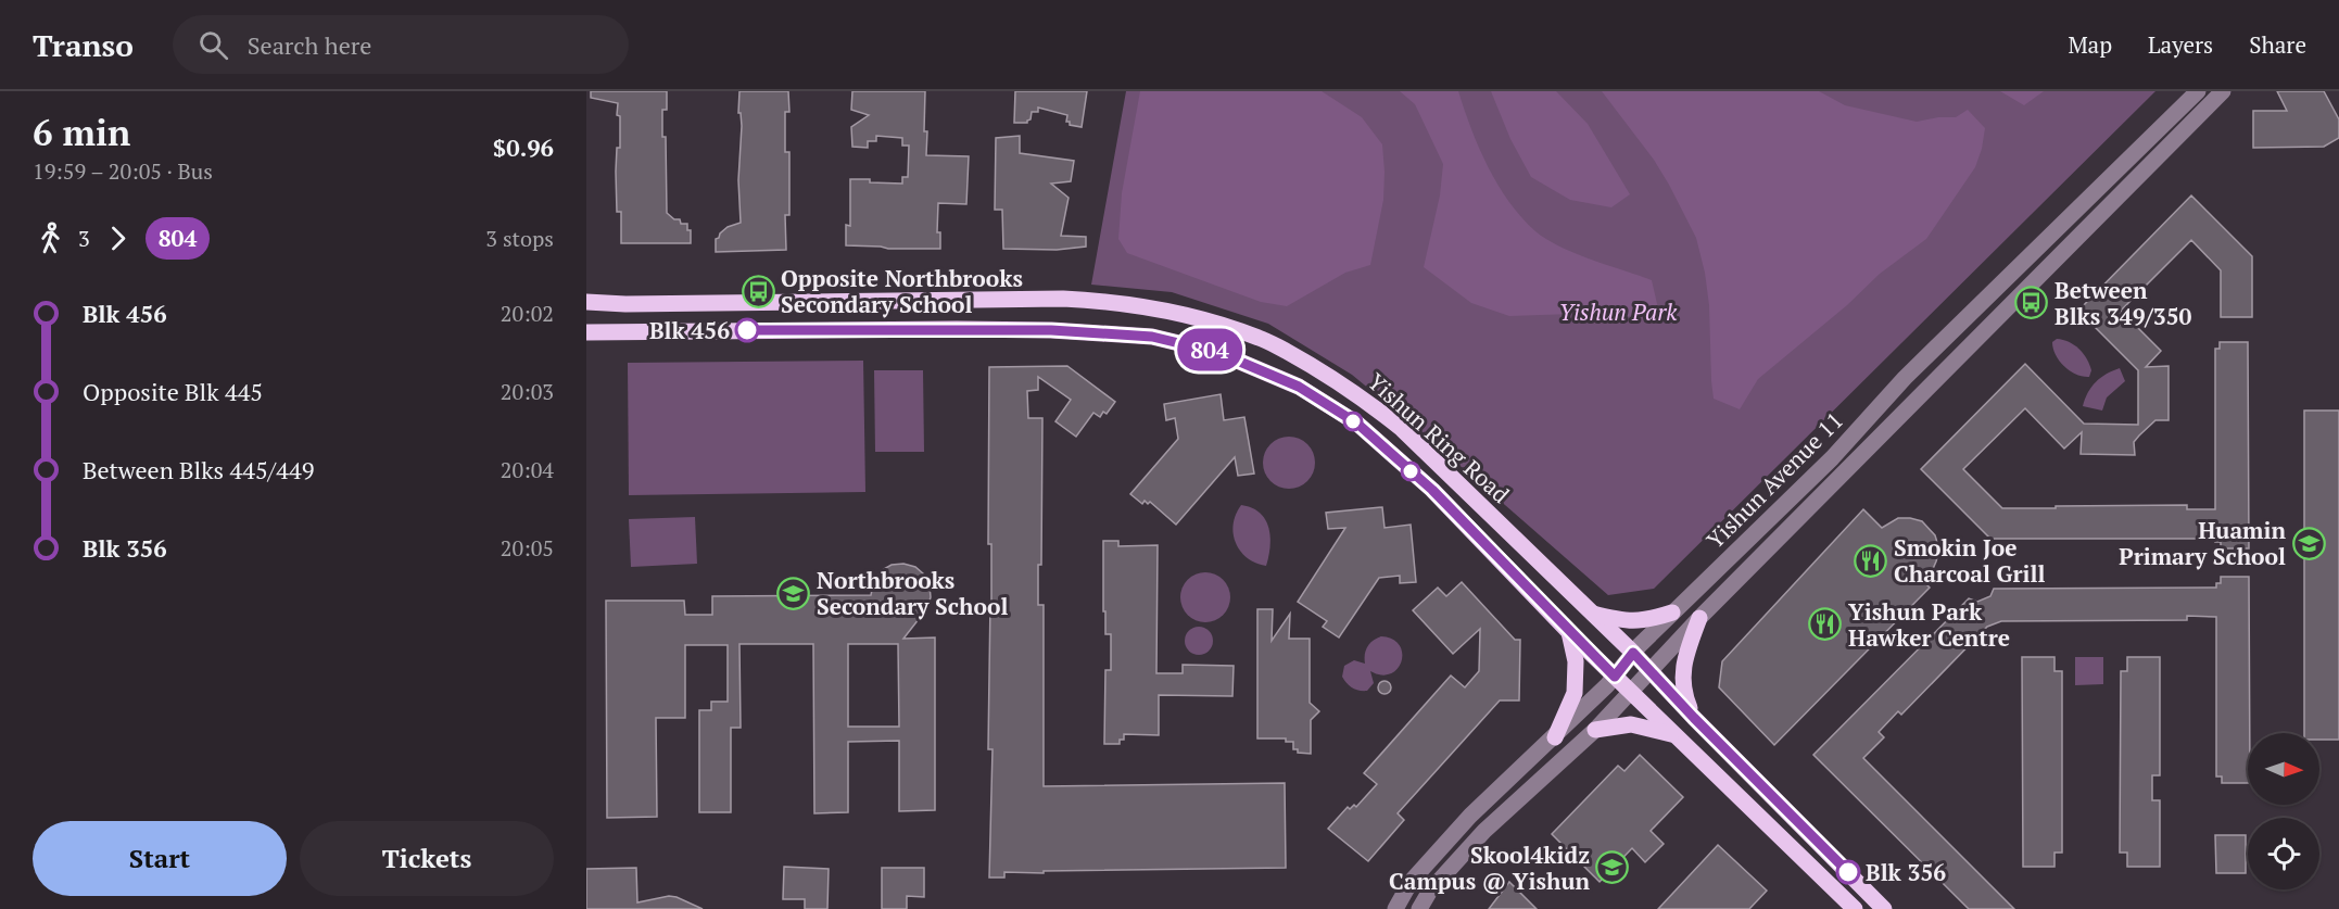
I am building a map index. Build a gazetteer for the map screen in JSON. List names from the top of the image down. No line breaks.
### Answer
{"streets":{"main road":["Yishun Ring Road"],"street":["Yishun Avenue 11"]},"crossings":[["Yishun Ring Road","Yishun Avenue 11"]],"parks":["Yishun Park"],"places":{"bus stop":["Opposite Northbrooks Secondary School","Between Blks 349/350"],"other":["Blk 456","Blk 356"],"school or university":["Huamin Primary School","Northbrooks Secondary School","Skool4kidz Campus @ Yishun"],"restaurant":["Smokin Joe Charcoal Grill","Yishun Park Hawker Centre"]},"lines":["bus line 804"],"north":"right","page":{"header":"Transo","search":"Search here","nav":["Map","Layers","Share"],"heading":["6 min","19:59 – 20:05 · Bus","$0.96"],"on_map":"804","legs":["3","804","3 stops"],"list":[{"name":"Blk 456","value":"20:02"},{"name":"Opposite Blk 445","value":"20:03"},{"name":"Between Blks 445/449","value":"20:04"},{"name":"Blk 356","value":"20:05"}],"buttons":["Start","Tickets"]}}
